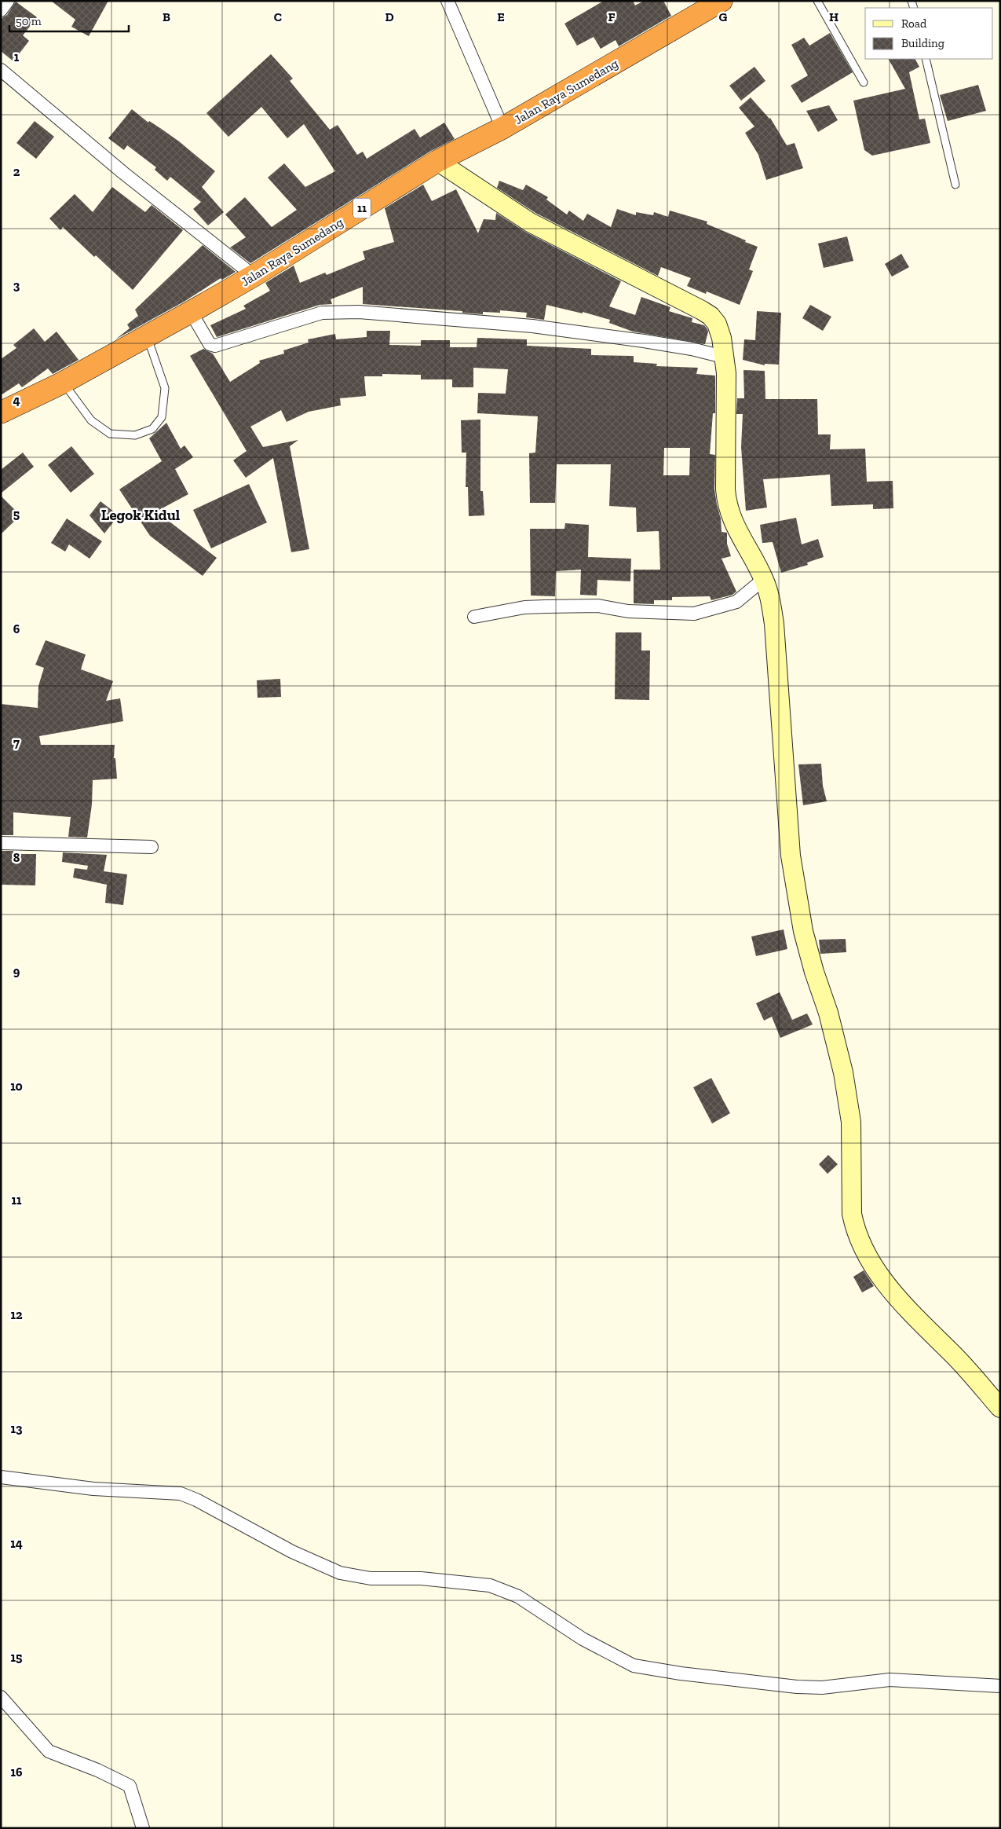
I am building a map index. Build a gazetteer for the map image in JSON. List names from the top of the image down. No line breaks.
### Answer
{"streets":{"highway":["Jalan Raya Sumedang","11"]},"districts":["Legok Kidul"],"legend":["Road","Building"],"scale_bar":"50 m","grid":{"columns":["B","C","D","E","F","G","H"],"rows":["1","2","3","4","5","6","7","8","9","10","11","12","13","14","15","16"]}}
